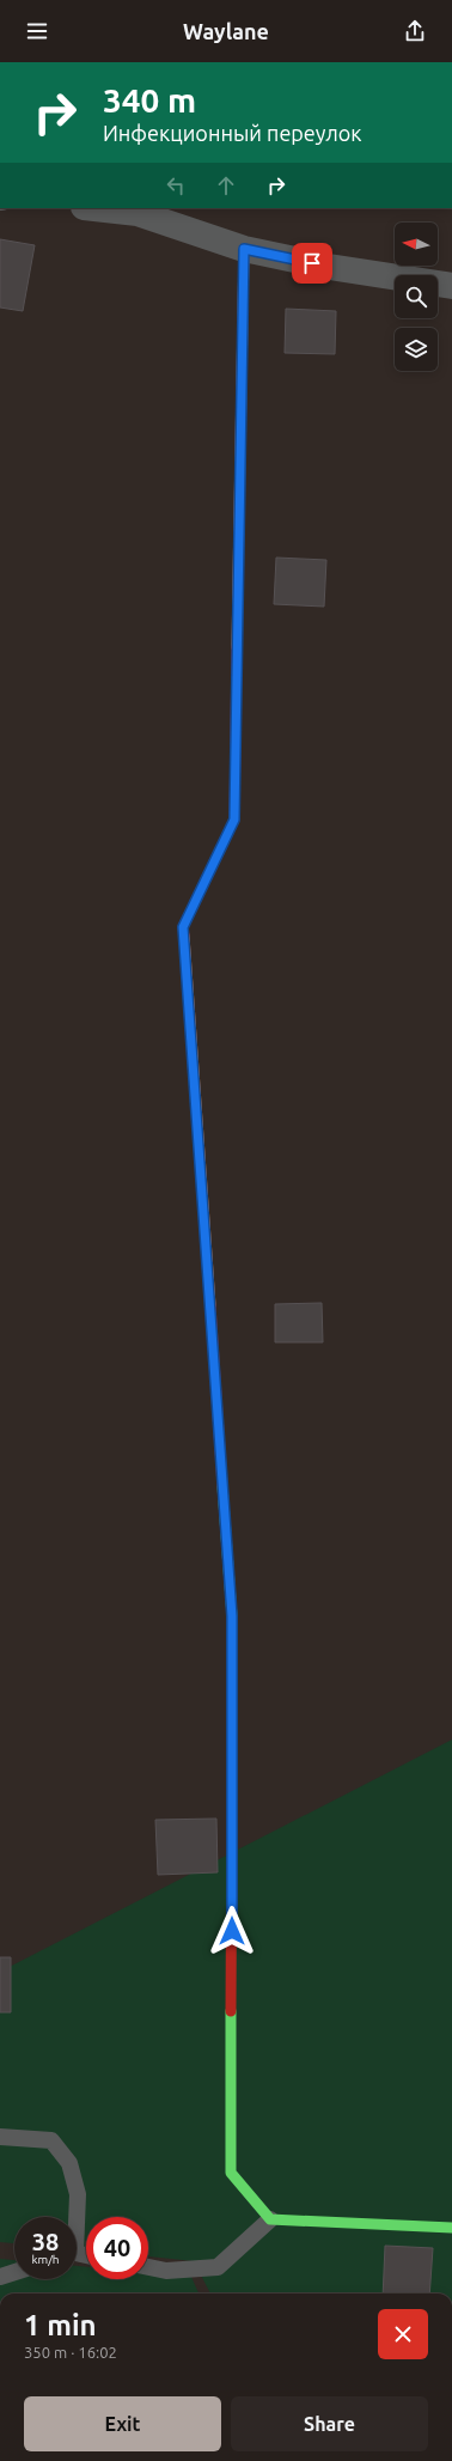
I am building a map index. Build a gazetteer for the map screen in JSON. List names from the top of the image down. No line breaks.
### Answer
{"north":"left","page":{"header":"Waylane","turn":["340 m","Инфекционный переулок"],"speed":"38 km/h","limit":"40","heading":["1 min","350 m · 16:02"],"buttons":["Exit","Share"]}}
